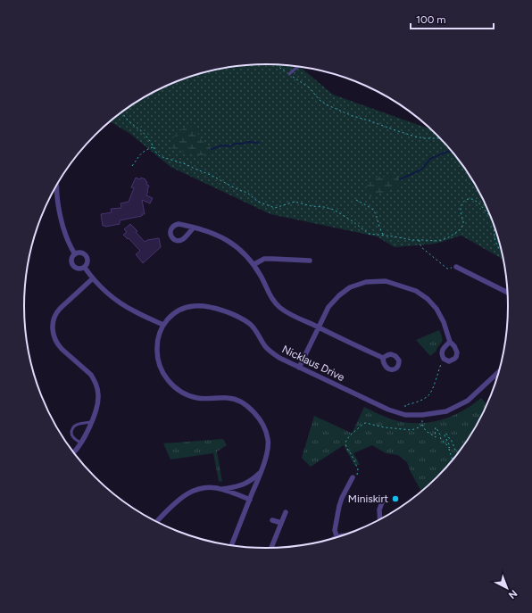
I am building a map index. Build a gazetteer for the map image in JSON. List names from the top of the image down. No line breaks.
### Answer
{"streets":{"street":["Nicklaus Drive"]},"places":["Miniskirt"],"scale_bar":"100 m","north":"bottom right"}
